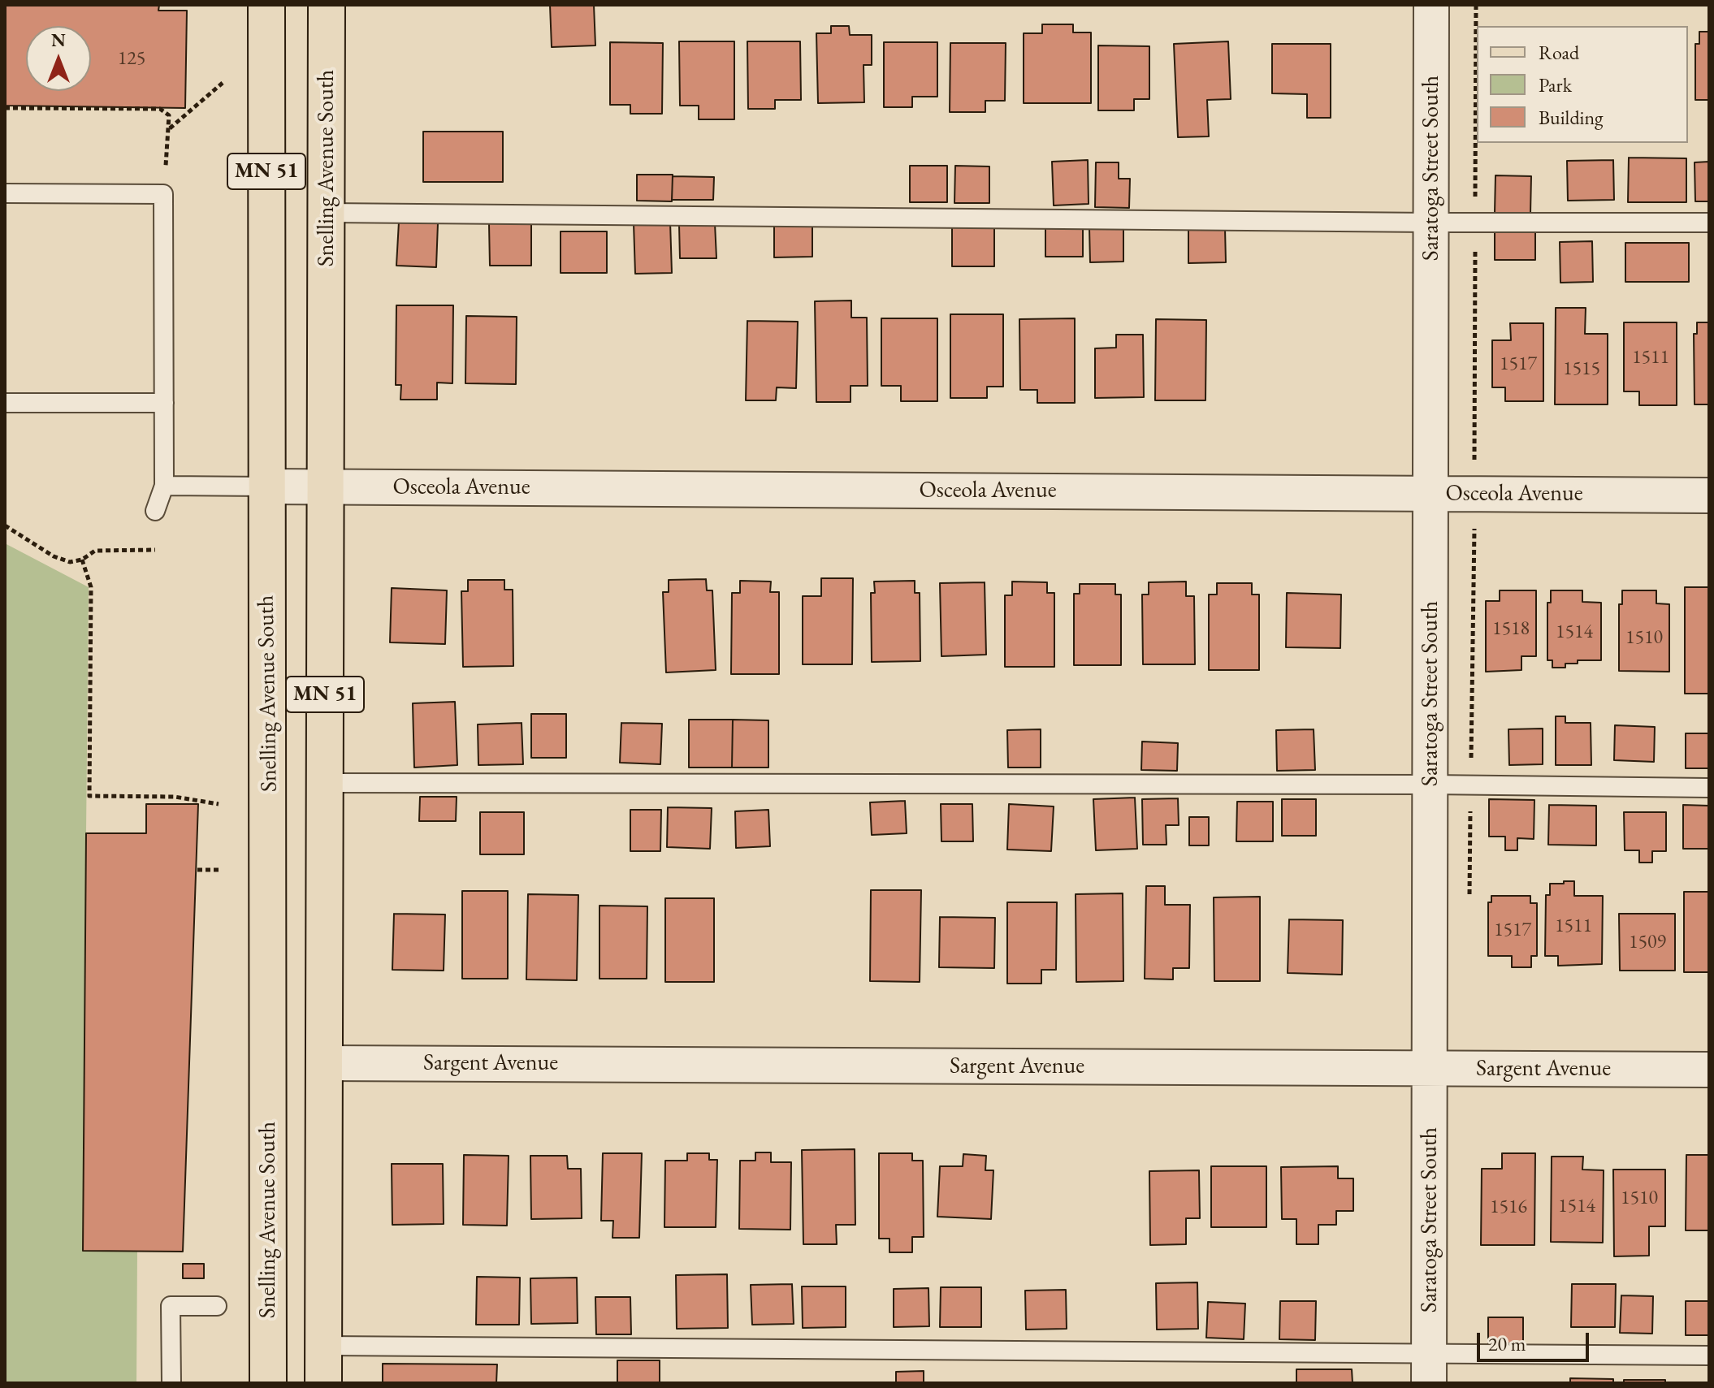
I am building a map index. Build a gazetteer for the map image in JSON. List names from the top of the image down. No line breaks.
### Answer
{"streets":{"main road":["Snelling Avenue South","MN 51"],"street":["Saratoga Street South","Osceola Avenue","Sargent Avenue"]},"crossings":[["Snelling Avenue South","Osceola Avenue"],["Snelling Avenue South","Sargent Avenue"],["Saratoga Street South","Osceola Avenue"],["Saratoga Street South","Sargent Avenue"]],"house_numbers":["125","1511","1517","1515","1518","1514","1510","1511","1517","1509","1510","1514","1516"],"legend":["Road","Park","Building"],"scale_bar":"20 m","north":"top"}
